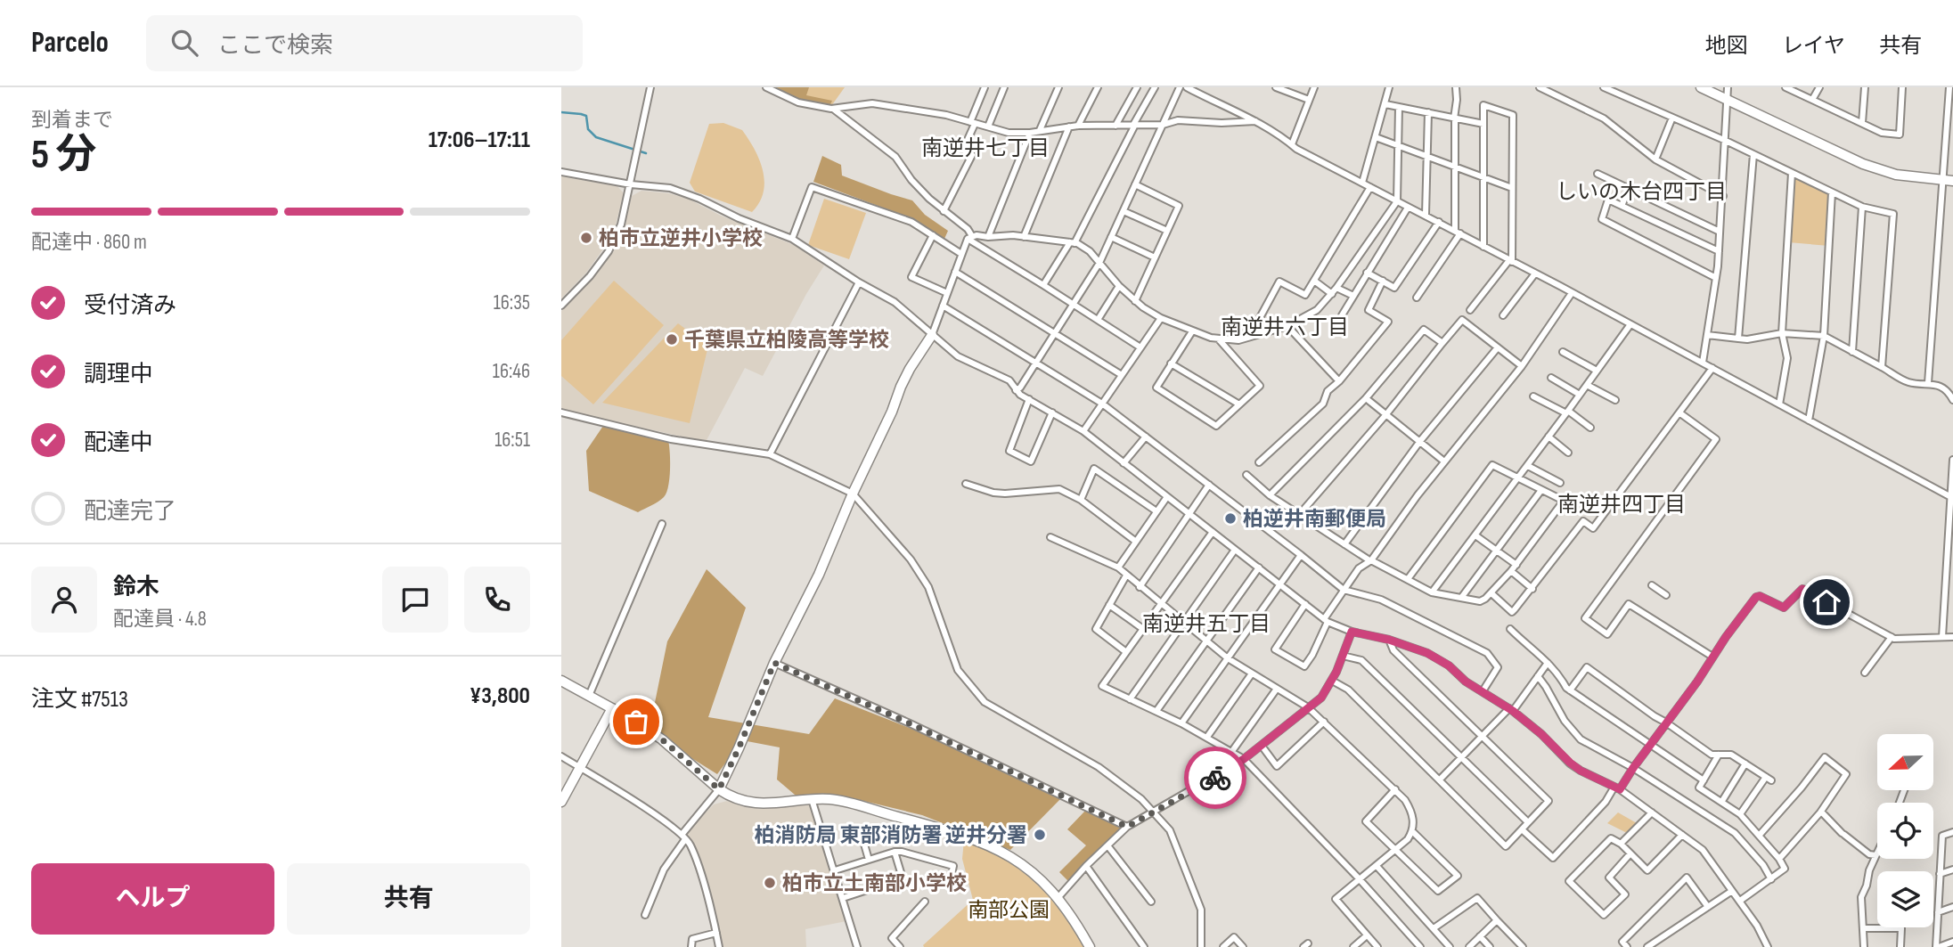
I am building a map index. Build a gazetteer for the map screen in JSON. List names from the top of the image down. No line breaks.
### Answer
{"districts":["南逆井七丁目","しいの木台四丁目","南逆井六丁目","南逆井四丁目","南逆井五丁目"],"parks":["南部公園"],"places":["柏市立逆井小学校","千葉県立柏陵高等学校","柏逆井南郵便局","柏消防局 東部消防署 逆井分署","柏市立土南部小学校"],"north":"left","page":{"header":"Parcelo","search":"ここで検索","nav":["地図","レイヤ","共有"],"heading":["5 分","到着まで","17:06–17:11"],"panel":["鈴木","配達員 · 4.8","注文 #7513","¥3,800"],"bar":"配達中 · 860 m","list":[["受付済み","16:35"],["調理中","16:46"],["配達中","16:51"],"配達完了"],"buttons":["ヘルプ","共有"]}}
